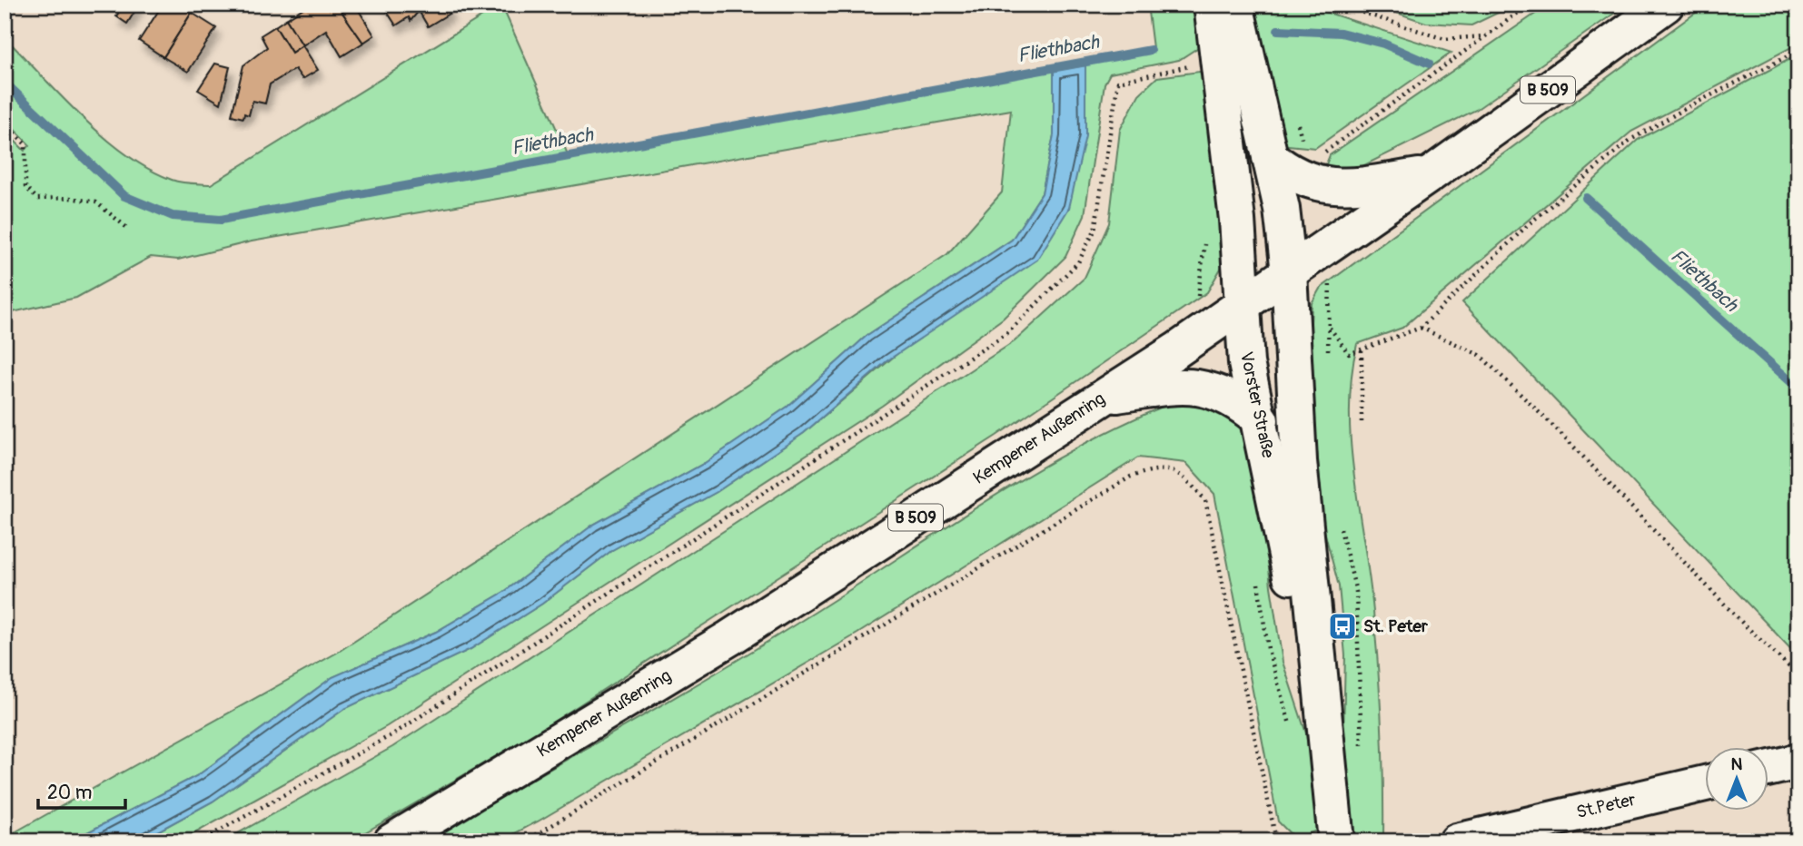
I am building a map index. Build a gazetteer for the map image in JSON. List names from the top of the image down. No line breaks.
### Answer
{"streets":{"main road":["B 509","Vorster Straße","Kempener Außenring","St.Peter"]},"crossings":[["Vorster Straße","Kempener Außenring"]],"water":["Fliethbach"],"places":{"bus stop":["St. Peter"]},"scale_bar":"20 m","north":"top"}
